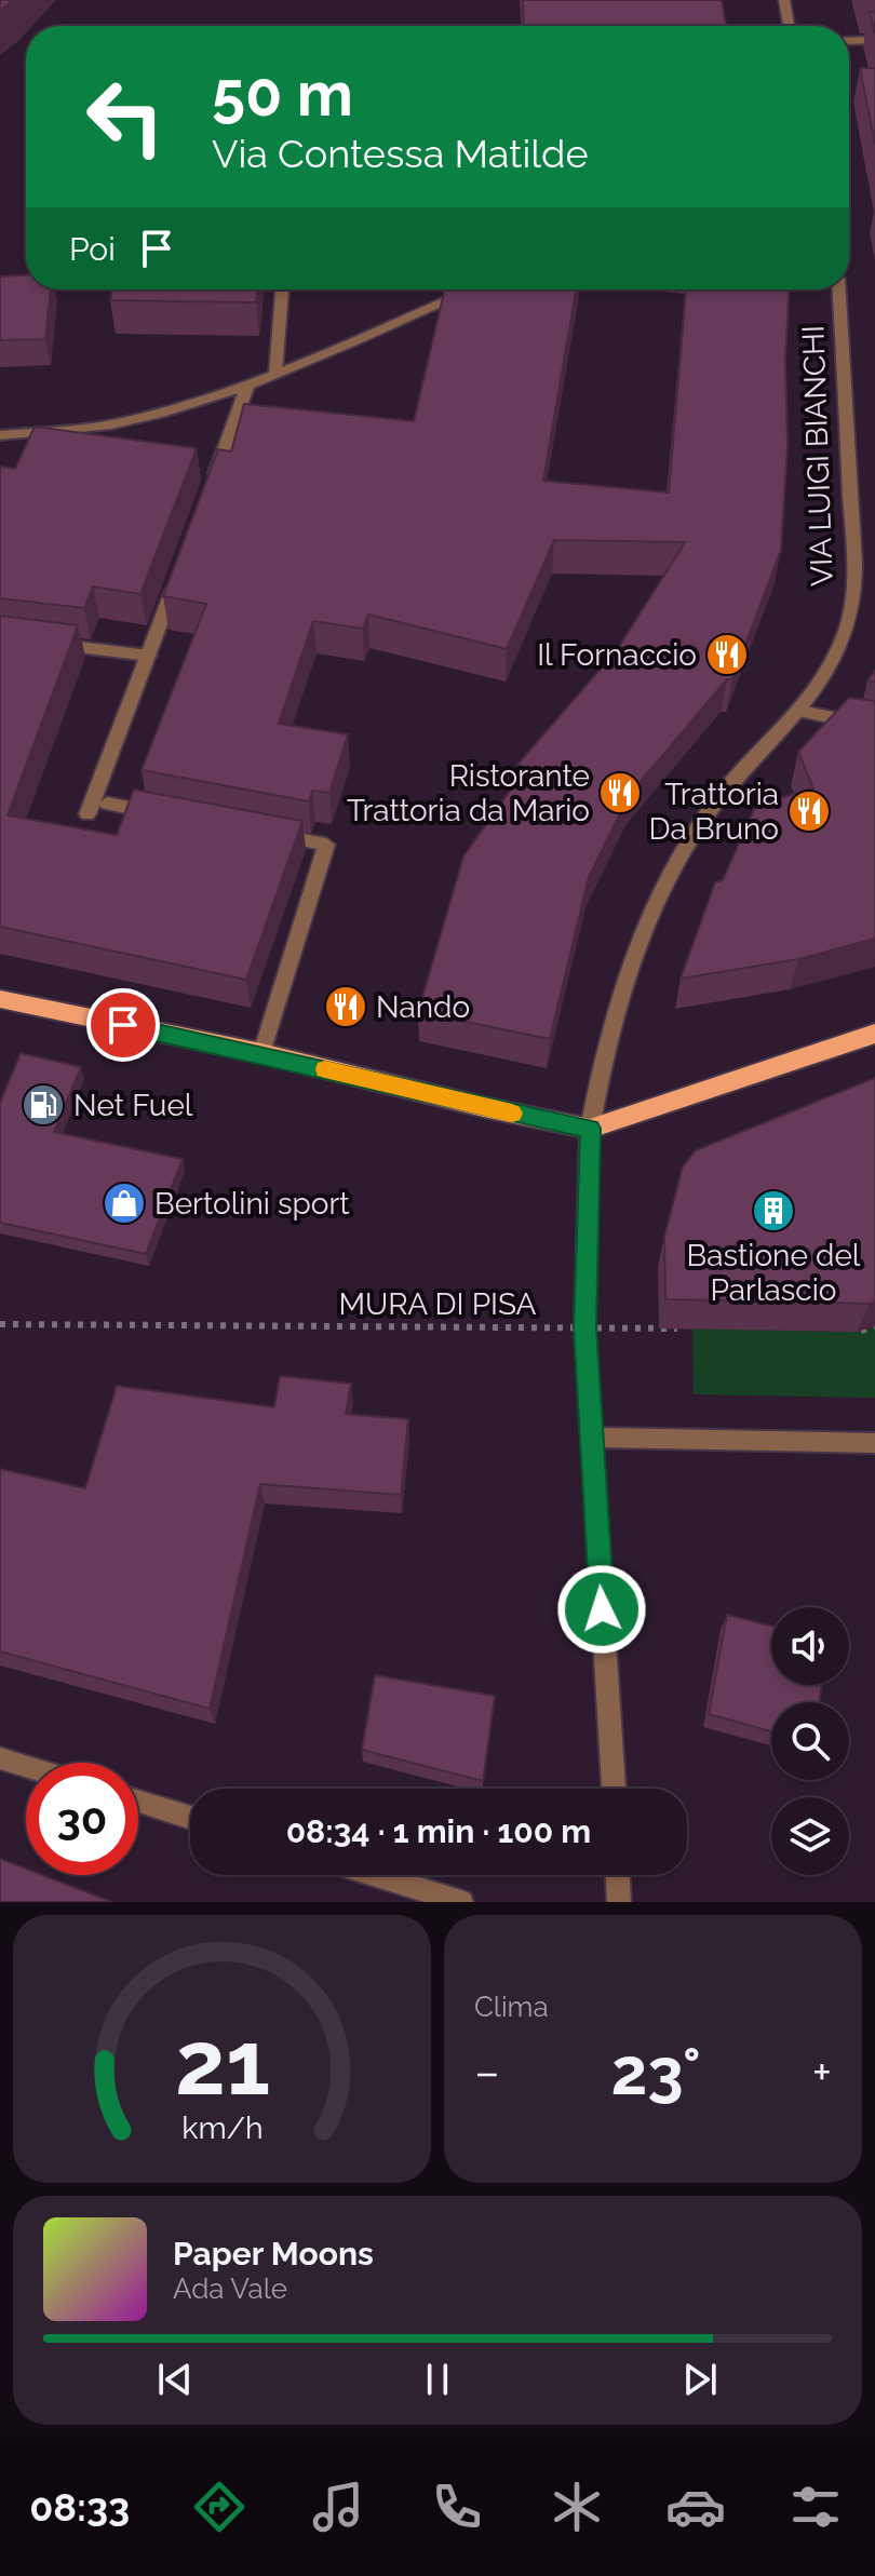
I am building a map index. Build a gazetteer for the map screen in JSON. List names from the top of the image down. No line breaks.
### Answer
{"streets":{"street":["VIA LUIGI BIANCHI"],"path":["MURA DI PISA"]},"crossings":[["VIA LUIGI BIANCHI","MURA DI PISA"]],"places":{"restaurant":["Il Fornaccio","Ristorante Trattoria da Mario","Trattoria Da Bruno","Nando"],"fuel station":["Net Fuel"],"shop":["Bertolini sport"],"building":["Bastione del Parlascio"]},"page":{"turn":["50 m","Via Contessa Matilde"],"then":"Poi","limit":"30","trip":"08:34 · 1 min · 100 m","tile":"Clima","heat":["−","23°","+"],"song":["Paper Moons","Ada Vale"],"tabs":"08:33","gauge":["21","km/h"]}}
